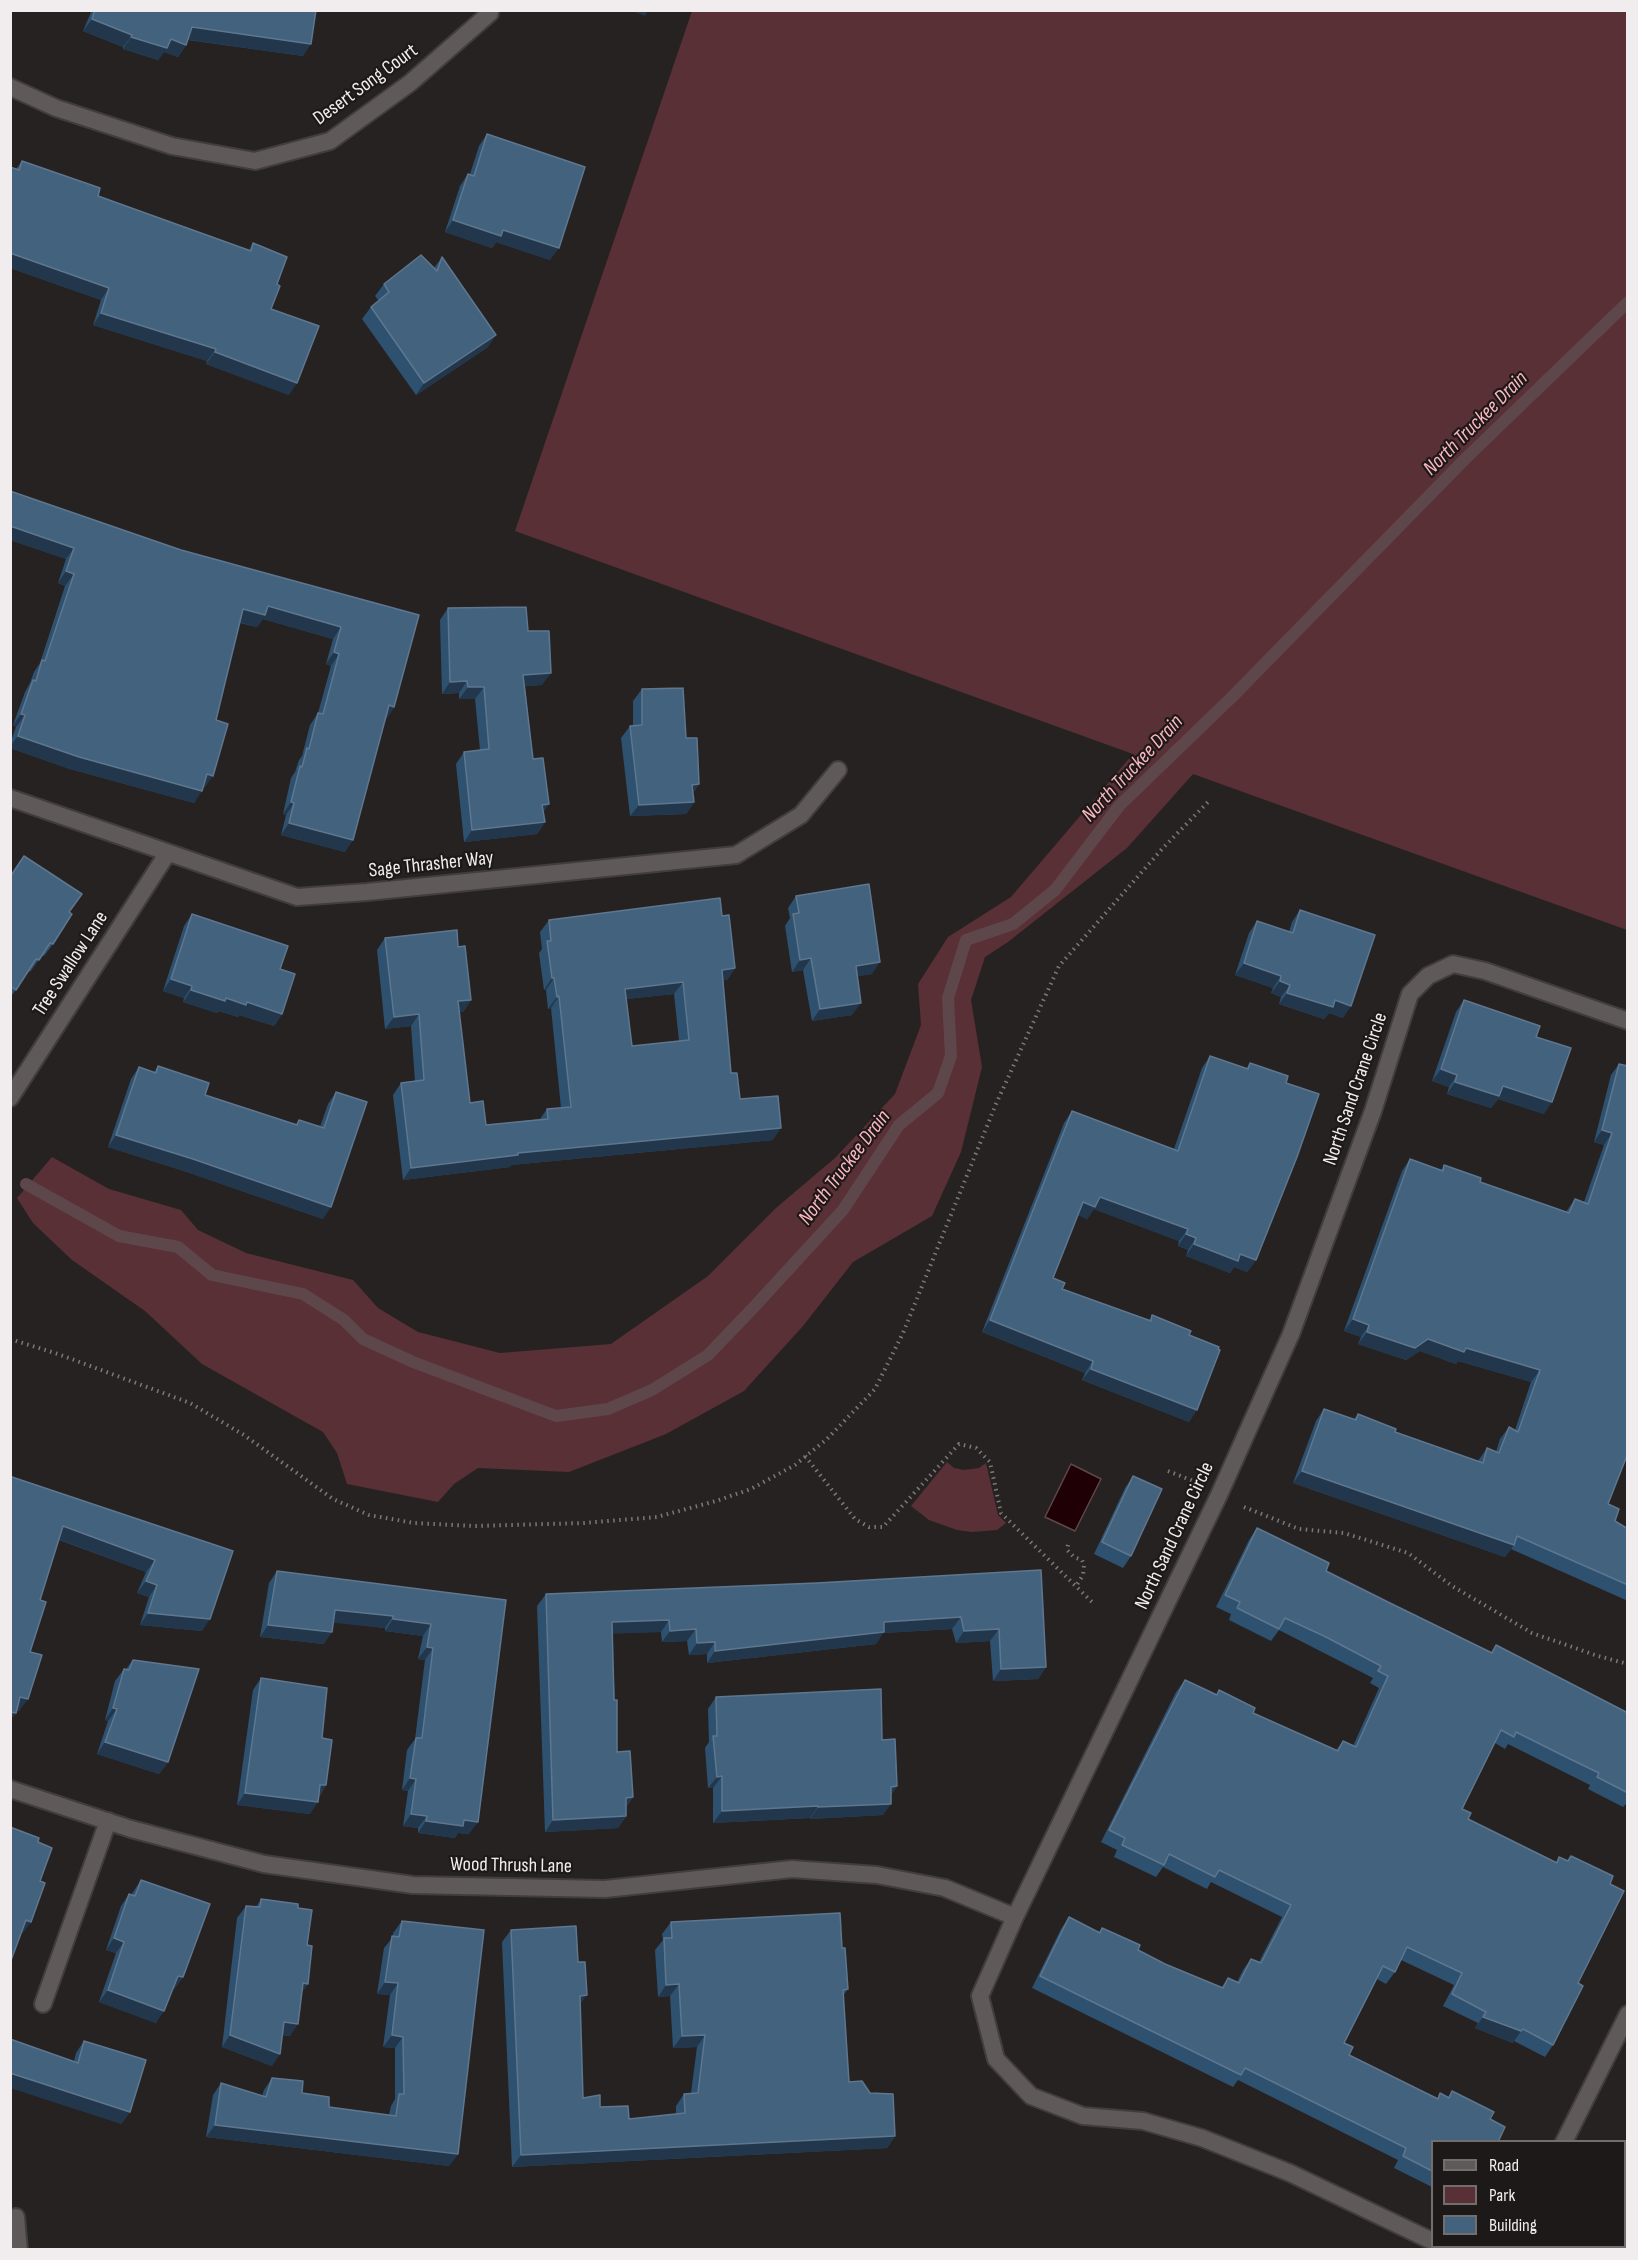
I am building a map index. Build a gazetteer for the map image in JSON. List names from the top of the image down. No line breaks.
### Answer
{"streets":{"street":["Desert Song Court","Sage Thrasher Way","Tree Swallow Lane","North Sand Crane Circle","Wood Thrush Lane"]},"crossings":[["Sage Thrasher Way","Tree Swallow Lane"],["North Sand Crane Circle","Wood Thrush Lane"]],"water":["North Truckee Drain"],"legend":["Road","Park","Building"]}
